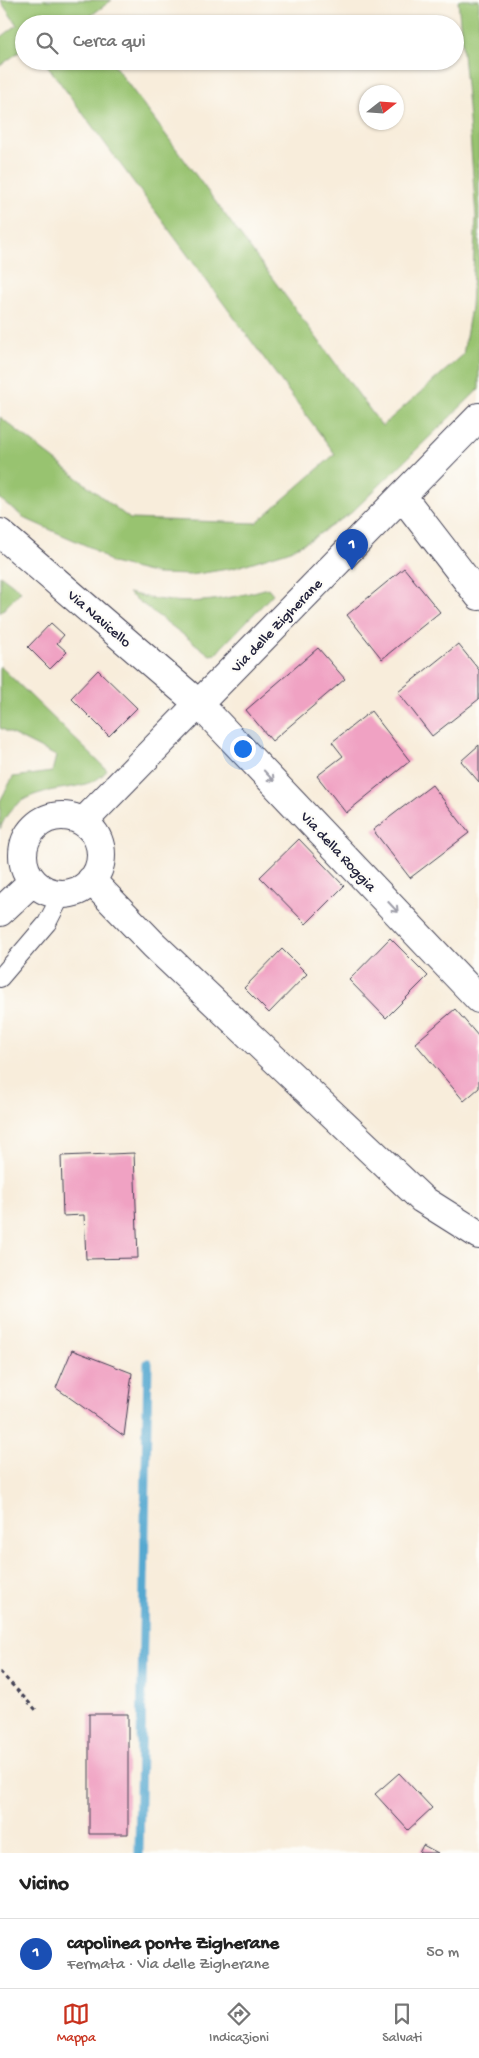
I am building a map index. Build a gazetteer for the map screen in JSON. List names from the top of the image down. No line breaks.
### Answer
{"streets":{"street":["Via Navicello","Via delle Zigherane","Via della Roggia"]},"crossings":[["Via Navicello","Via delle Zigherane"],["Via Navicello","Via della Roggia"],["Via delle Zigherane","Via della Roggia"]],"north":"right","page":{"search":"Cerca qui","pins":"1","heading":"Vicino","list":[{"mark":"1","name":"capolinea ponte Zigherane","note":"Fermata · Via delle Zigherane","value":"50 m"}],"nav":["Mappa","Indicazioni","Salvati"]}}
